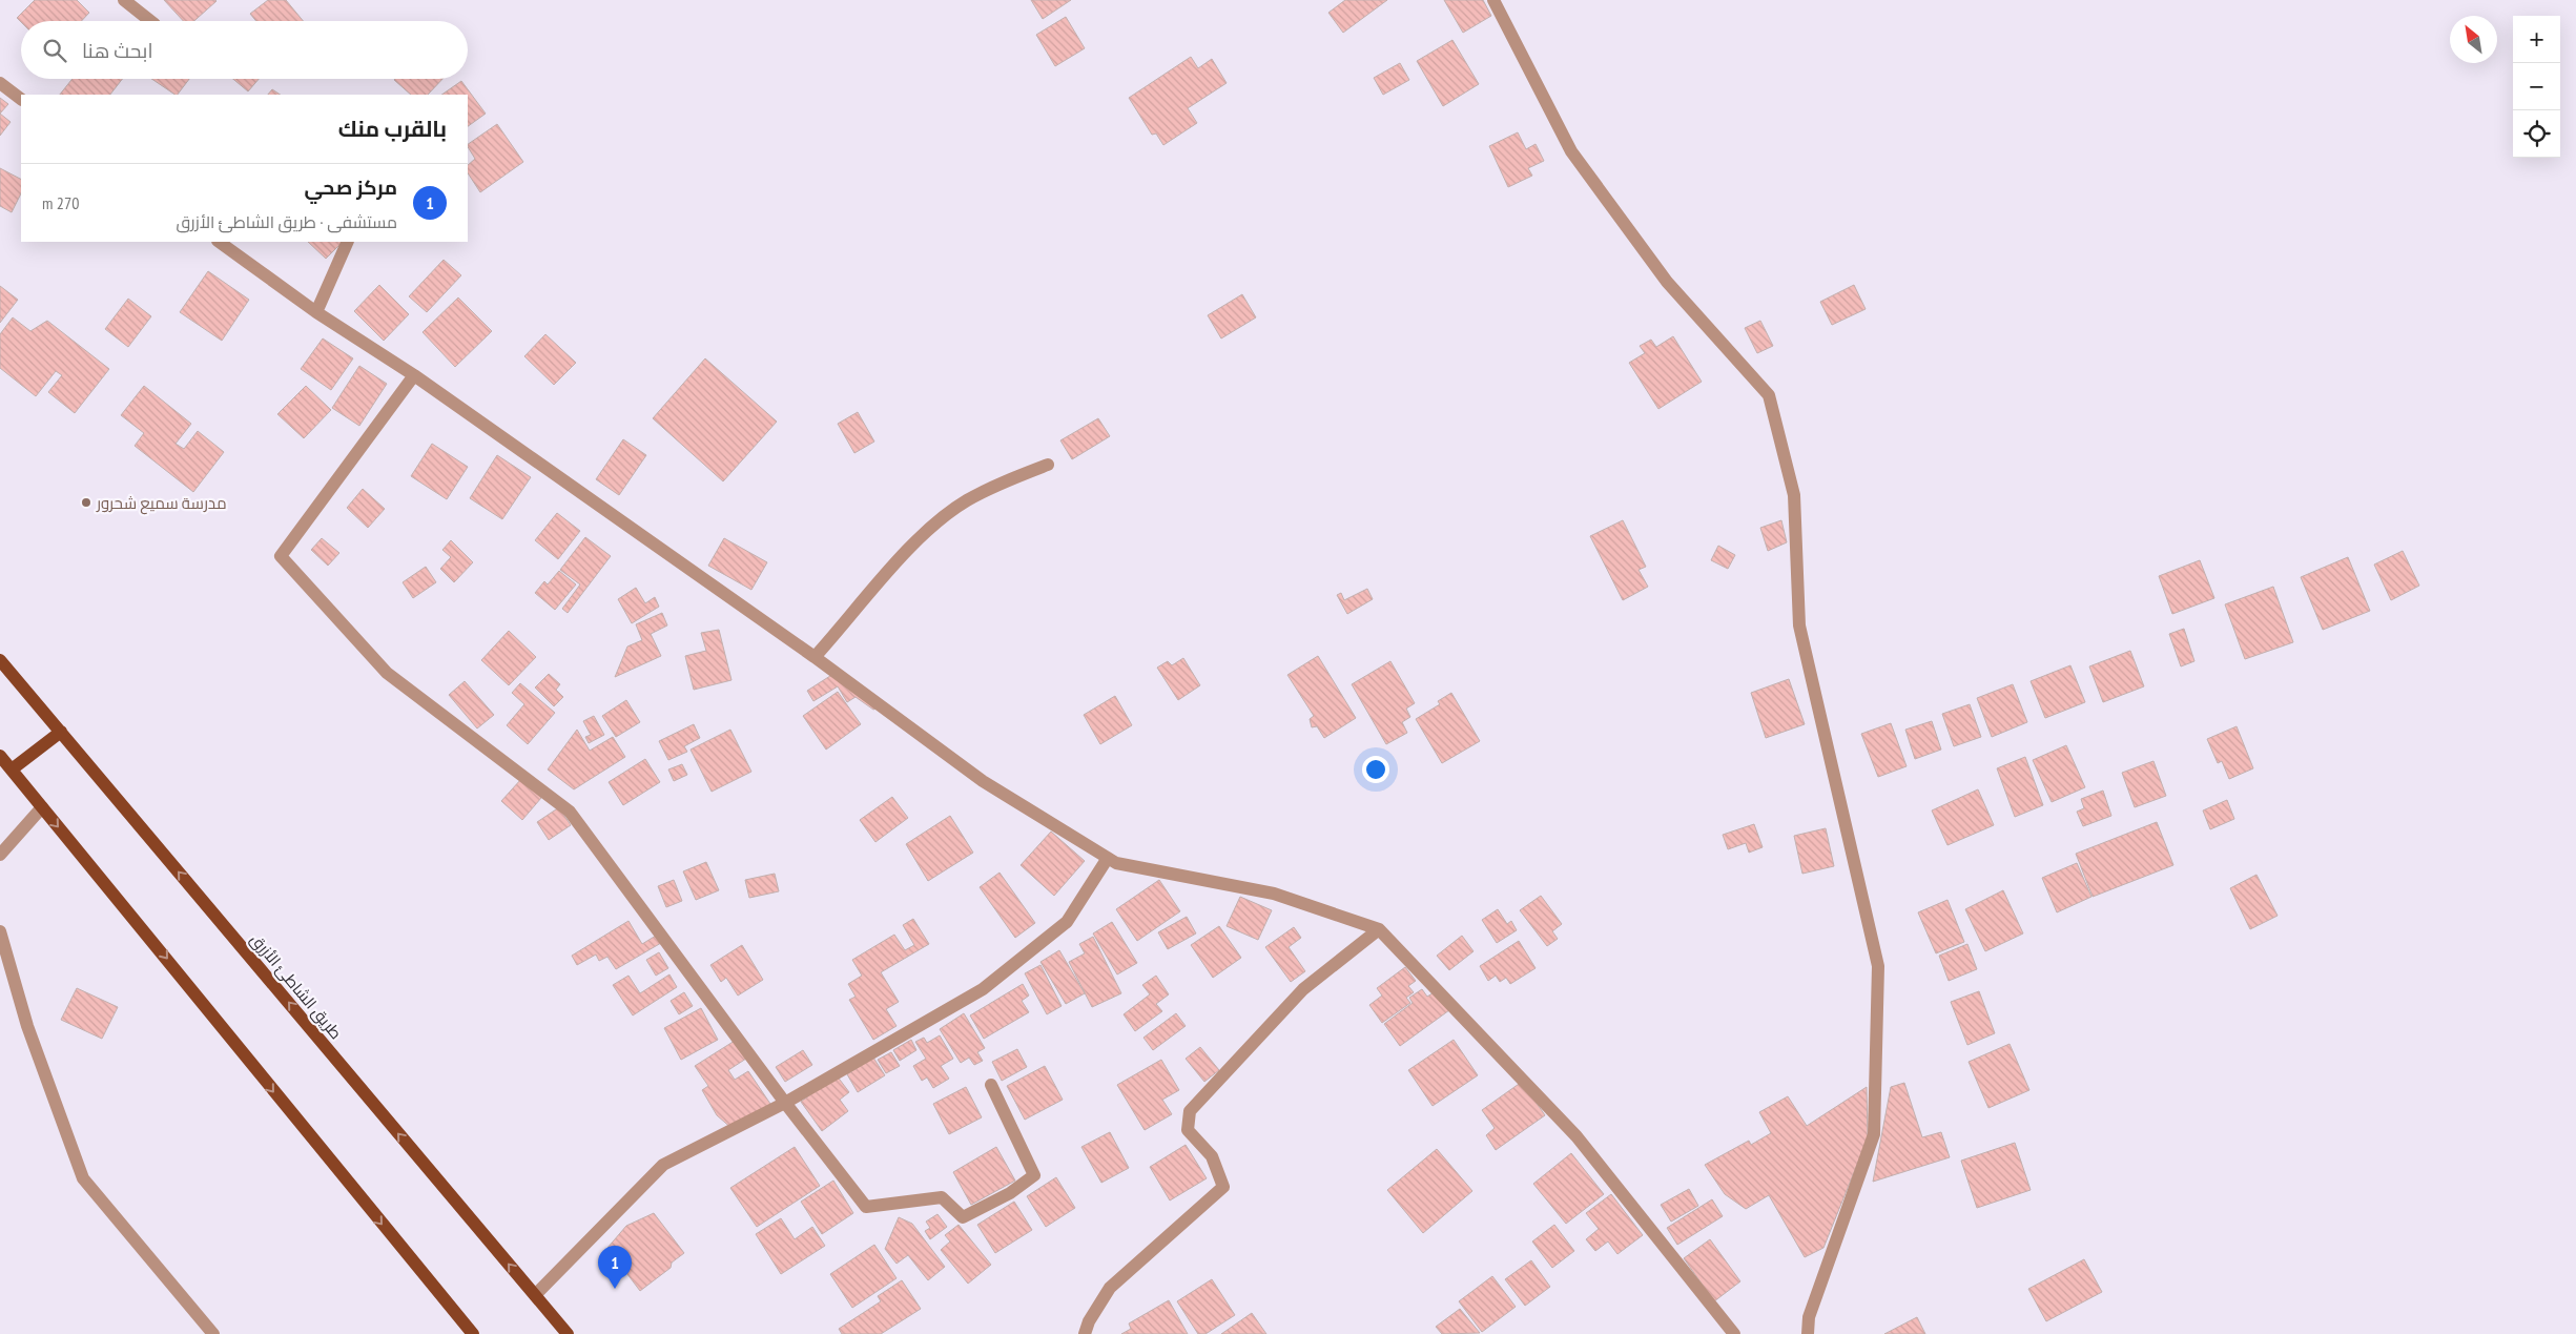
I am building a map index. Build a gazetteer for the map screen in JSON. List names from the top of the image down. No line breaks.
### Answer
{"streets":{"main road":["طريق الشاطئ الأزرق"]},"places":["مدرسة سميع شحرور"],"north":"top left","page":{"map_buttons":["+","−"],"search":"ابحث هنا","heading":"بالقرب منك","list":[{"mark":"1","name":"مركز صحي","note":"مستشفى · طريق الشاطئ الأزرق","value":"270 m"}],"pins":"1"}}
